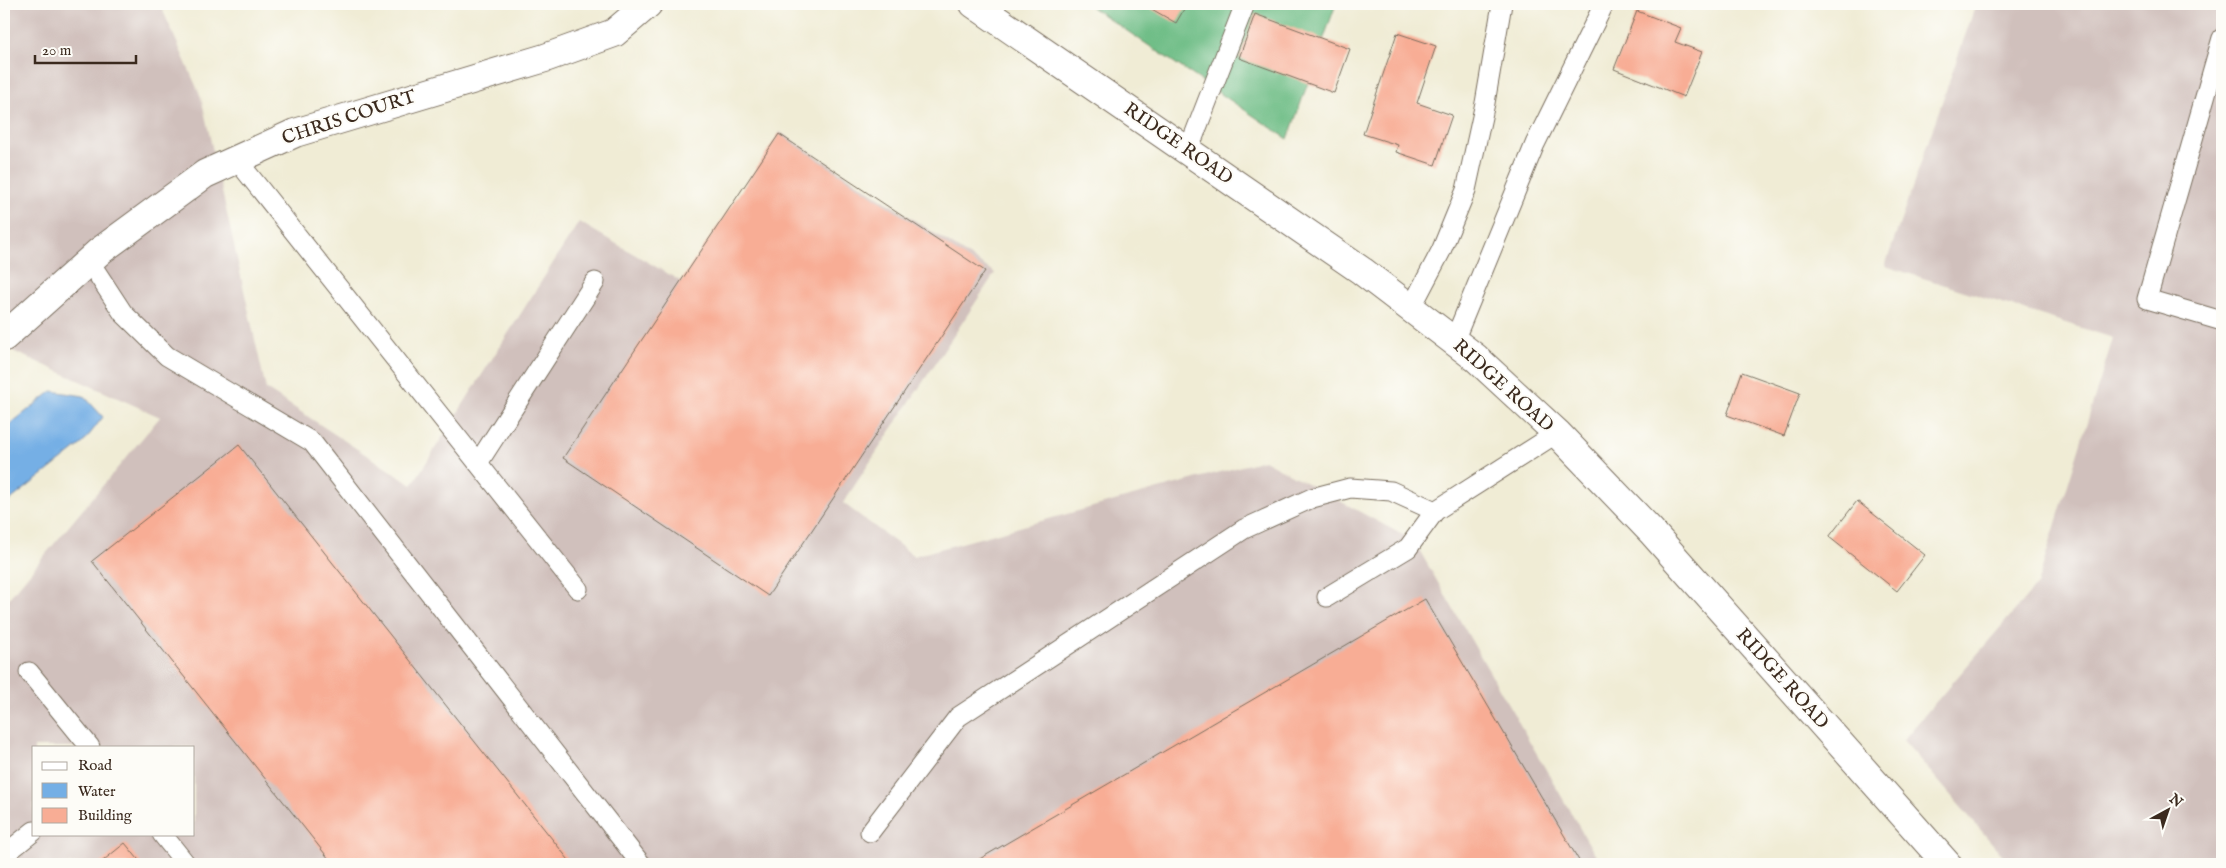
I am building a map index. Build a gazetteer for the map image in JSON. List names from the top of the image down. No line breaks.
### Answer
{"streets":{"street":["CHRIS COURT","RIDGE ROAD"]},"legend":["Road","Water","Building"],"scale_bar":"20 m","north":"top right"}
